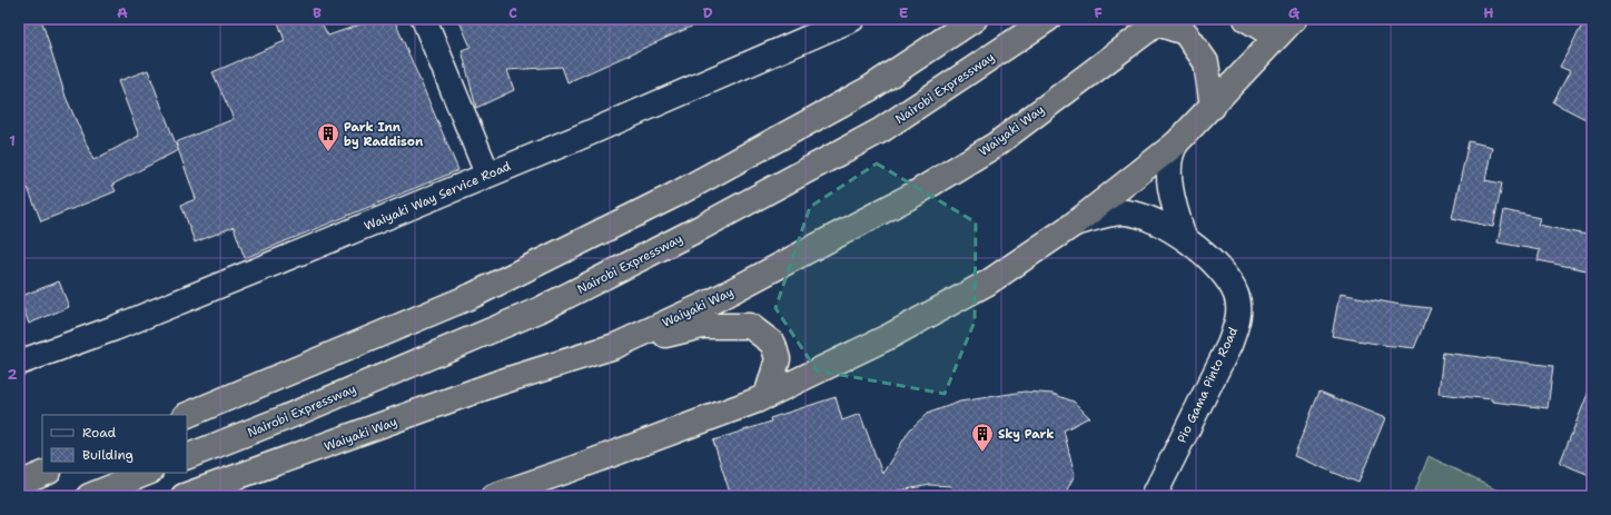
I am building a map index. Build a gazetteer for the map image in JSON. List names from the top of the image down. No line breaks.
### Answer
{"streets":{"highway":["Nairobi Expressway","Waiyaki Way"],"street":["Waiyaki Way Service Road","Pio Gama Pinto Road"]},"places":{"building":["Park Inn by Raddison","Sky Park"]},"legend":["Road","Building"],"grid":{"columns":["A","B","C","D","E","F","G","H"],"rows":["1","2"]}}
